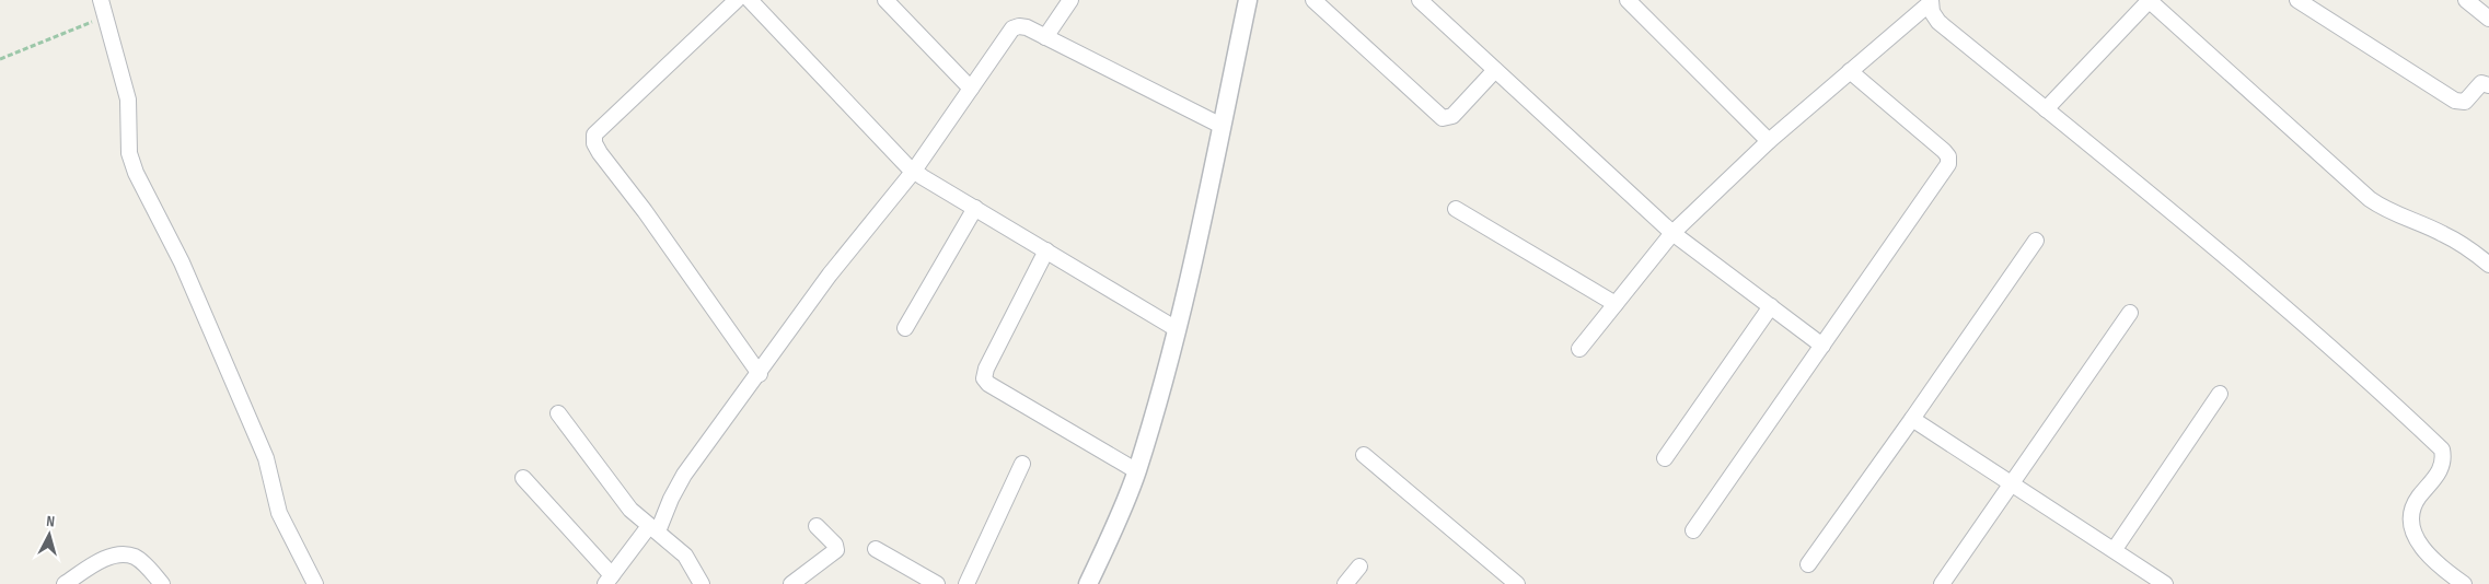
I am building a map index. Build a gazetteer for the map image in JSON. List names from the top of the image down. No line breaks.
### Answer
{"north":"top"}
